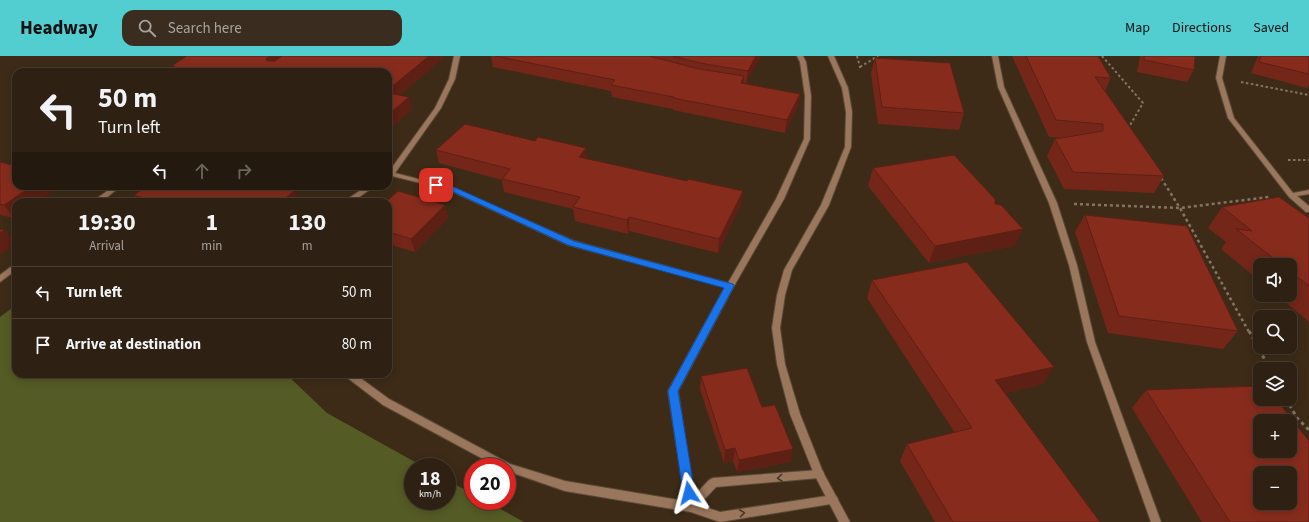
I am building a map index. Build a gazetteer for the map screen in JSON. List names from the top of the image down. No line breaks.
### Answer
{"page":{"header":"Headway","search":"Search here","nav":["Map","Directions","Saved"],"turn":["50 m","Turn left"],"eta":["19:30","Arrival","1","min","130","m"],"map_buttons":["+","−"],"list":[{"name":"Turn left","value":"50 m"},{"name":"Arrive at destination","value":"80 m"}],"speed":"18 km/h","limit":"20"}}
